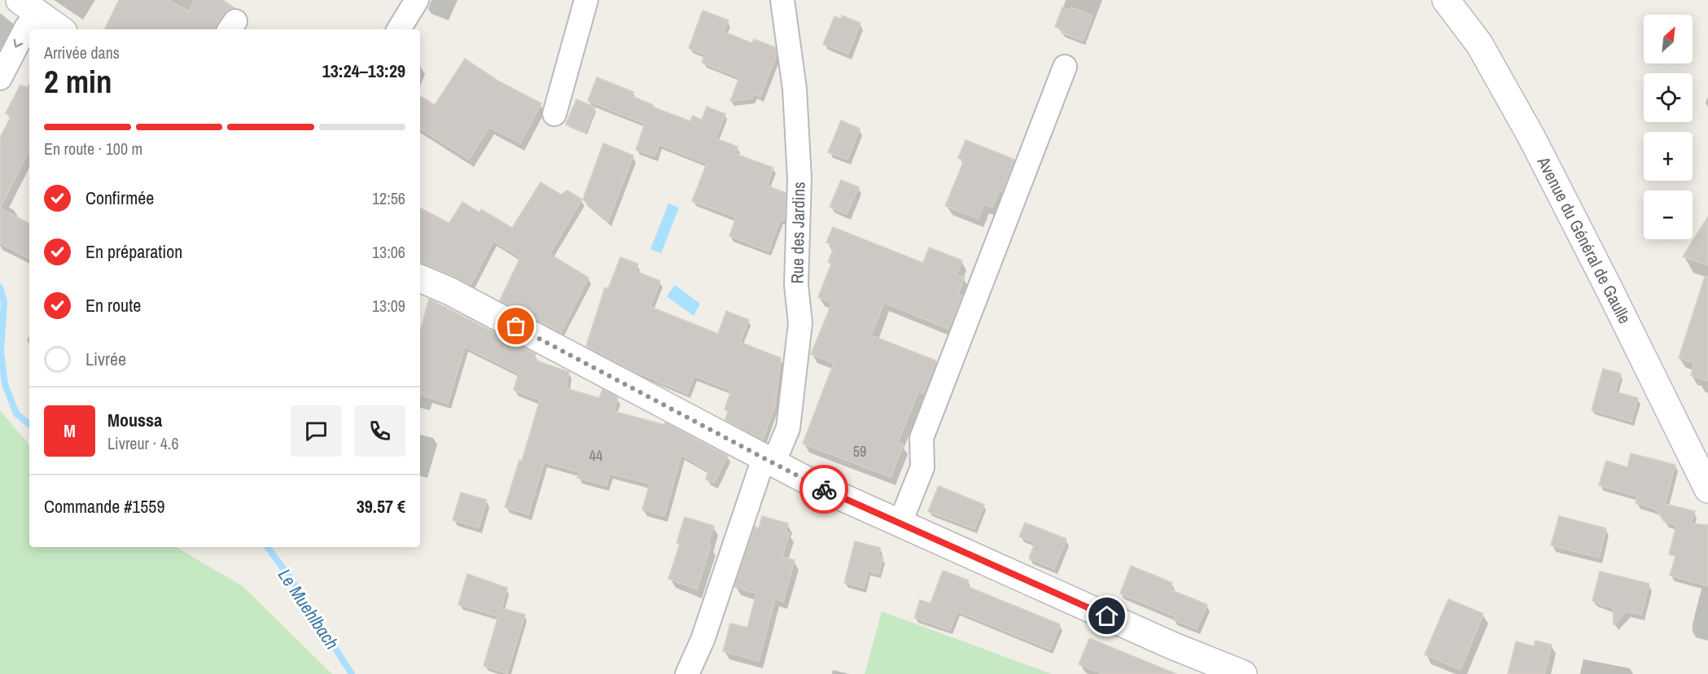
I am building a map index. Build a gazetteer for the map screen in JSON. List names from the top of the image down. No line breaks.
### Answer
{"streets":{"street":["Rue des Jardins","Avenue du Général de Gaulle"]},"water":["Le Muehlbach"],"house_numbers":["59","44"],"north":"top right","page":{"map_buttons":["+","−"],"heading":["2 min","Arrivée dans","13:24–13:29"],"panel":["Moussa","Livreur · 4.6","Commande #1559","39.57 €"],"bar":"En route · 100 m","list":[["Confirmée","12:56"],["En préparation","13:06"],["En route","13:09"],"Livrée"],"round":"M"}}
